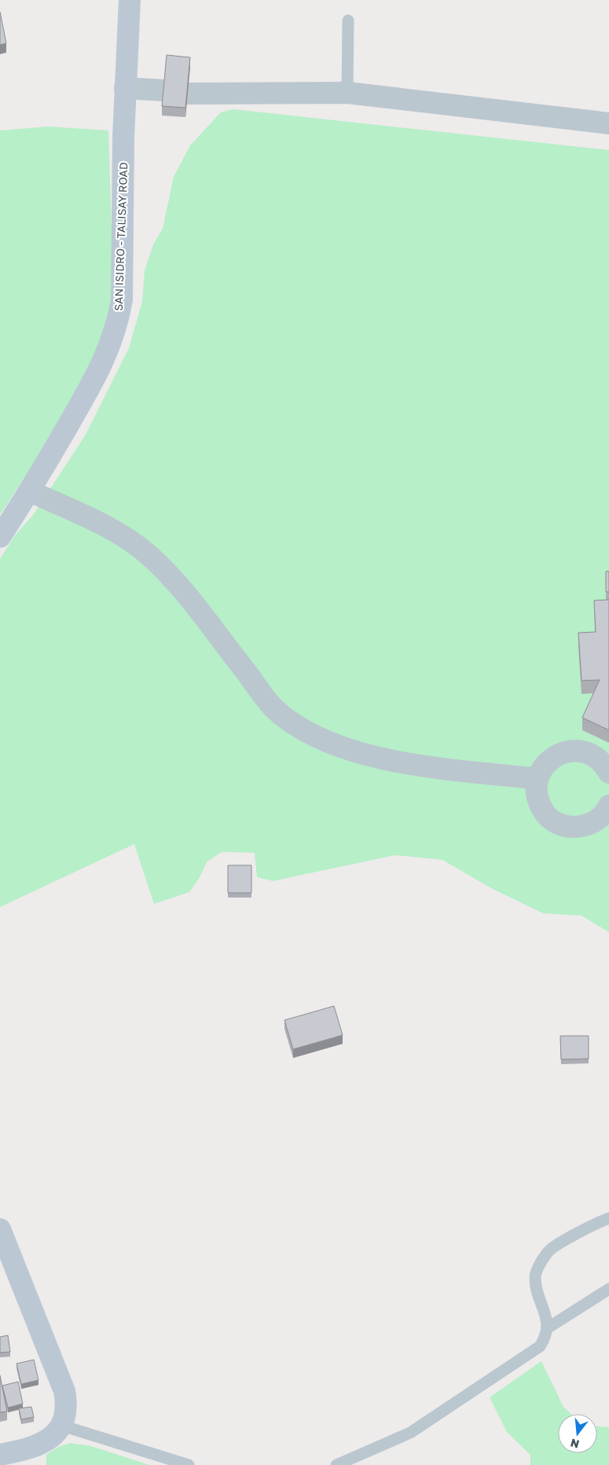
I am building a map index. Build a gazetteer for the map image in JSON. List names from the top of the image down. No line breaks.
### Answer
{"streets":{"street":["SAN ISIDRO - TALISAY ROAD"]},"north":"bottom"}
